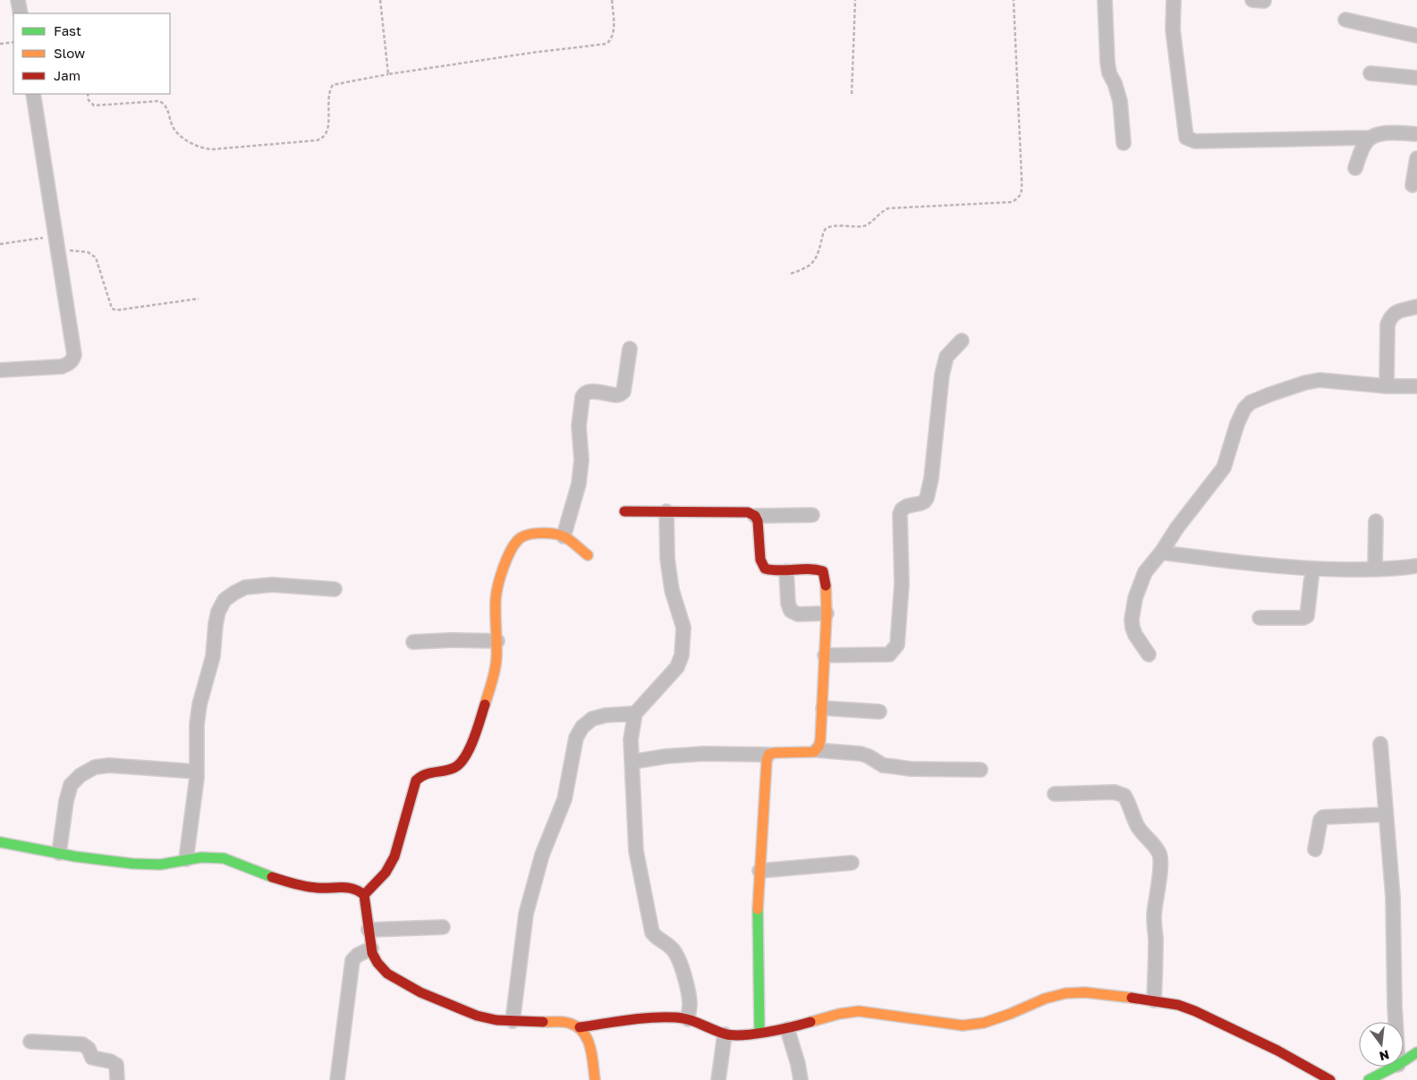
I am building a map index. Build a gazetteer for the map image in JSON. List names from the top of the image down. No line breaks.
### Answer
{"legend":["Fast","Slow","Jam"],"north":"bottom"}
